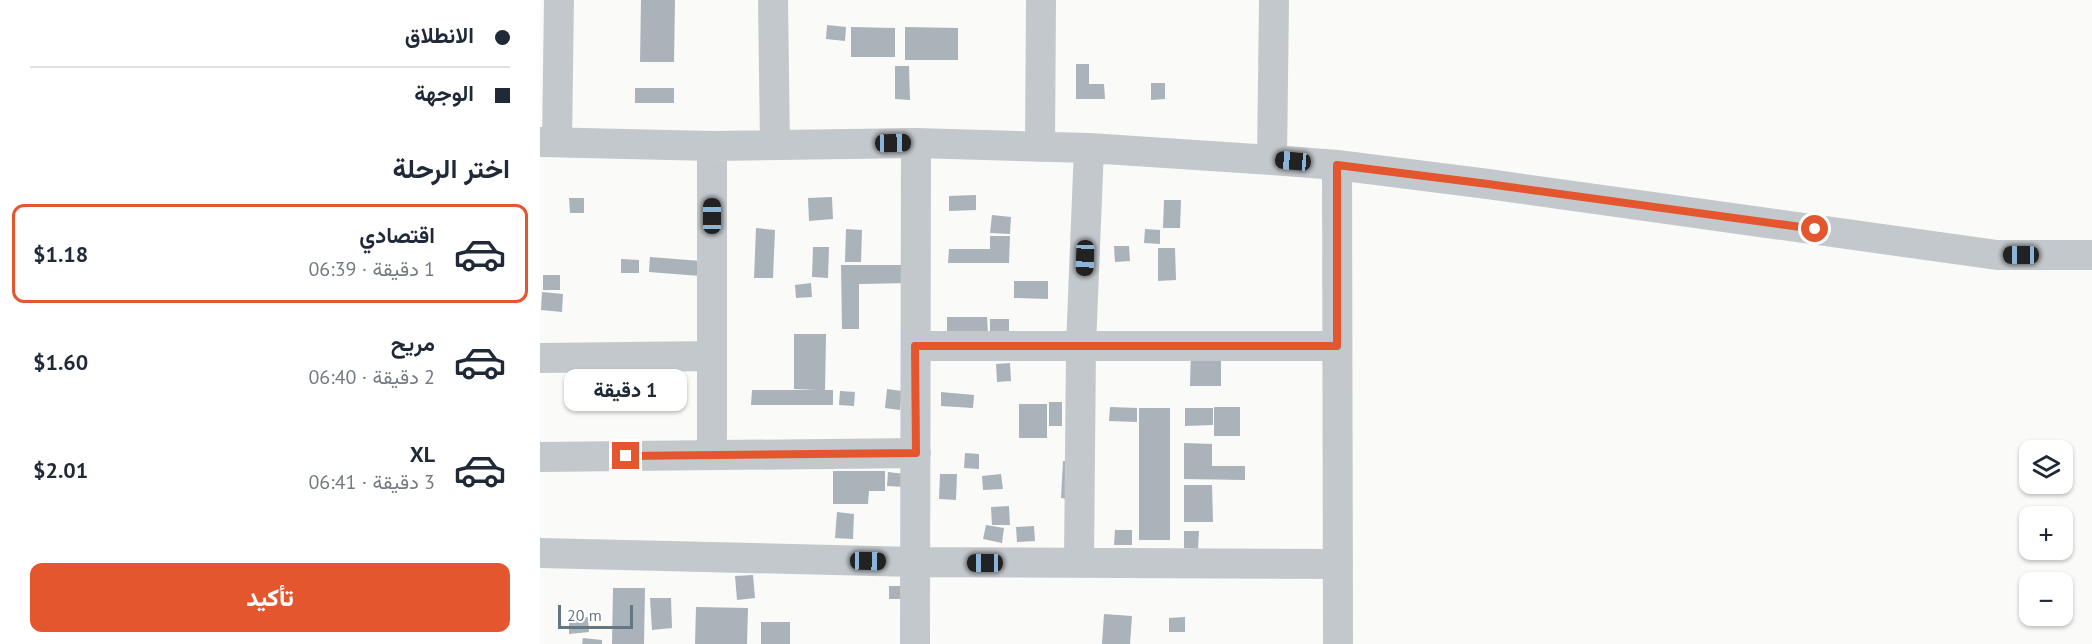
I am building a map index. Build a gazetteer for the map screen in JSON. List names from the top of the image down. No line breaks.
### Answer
{"scale_bar":"20 m","page":{"banner":["الانطلاق","الوجهة"],"heading":"اختر الرحلة","list":[{"name":"اقتصادي","note":"1 دقيقة · 06:39","value":"$1.18"},{"name":"مريح","note":"2 دقيقة · 06:40","value":"$1.60"},{"name":"XL","note":"3 دقيقة · 06:41","value":"$2.01"}],"bubble":"1 دقيقة","map_buttons":["+","−"],"buttons":"تأكيد","scale":"20 m"}}
